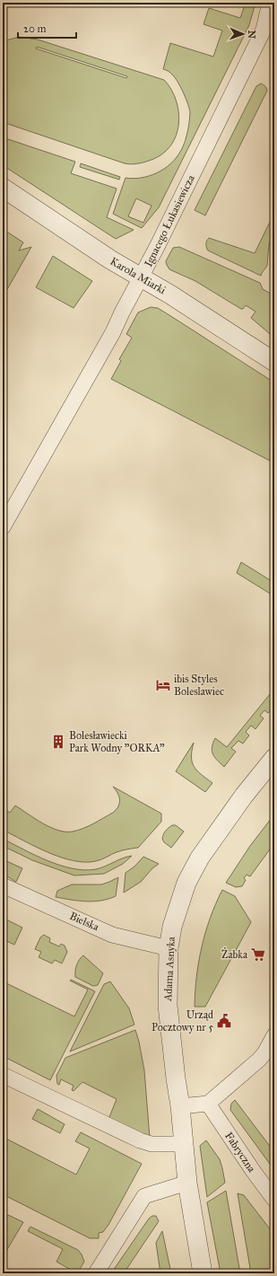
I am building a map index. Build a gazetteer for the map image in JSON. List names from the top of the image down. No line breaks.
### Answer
{"streets":{"street":["Ignacego Łukasiewicza","Karola Miarki","Bielska","Adama Asnyka","Fabryczna"]},"crossings":[["Ignacego Łukasiewicza","Karola Miarki"],["Bielska","Adama Asnyka"]],"places":{"hotel":["ibis Styles Boleslawiec"],"building":["Bolesławiecki Park Wodny \"ORKA\""],"supermarket":["Żabka"],"public building":["Urząd Pocztowy nr 5"]},"scale_bar":"20 m","north":"right"}
